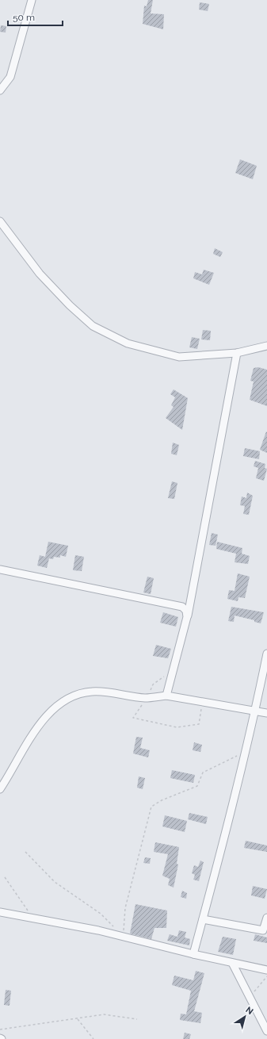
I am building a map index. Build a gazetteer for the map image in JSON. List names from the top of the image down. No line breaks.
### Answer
{"scale_bar":"50 m","north":"top right"}
